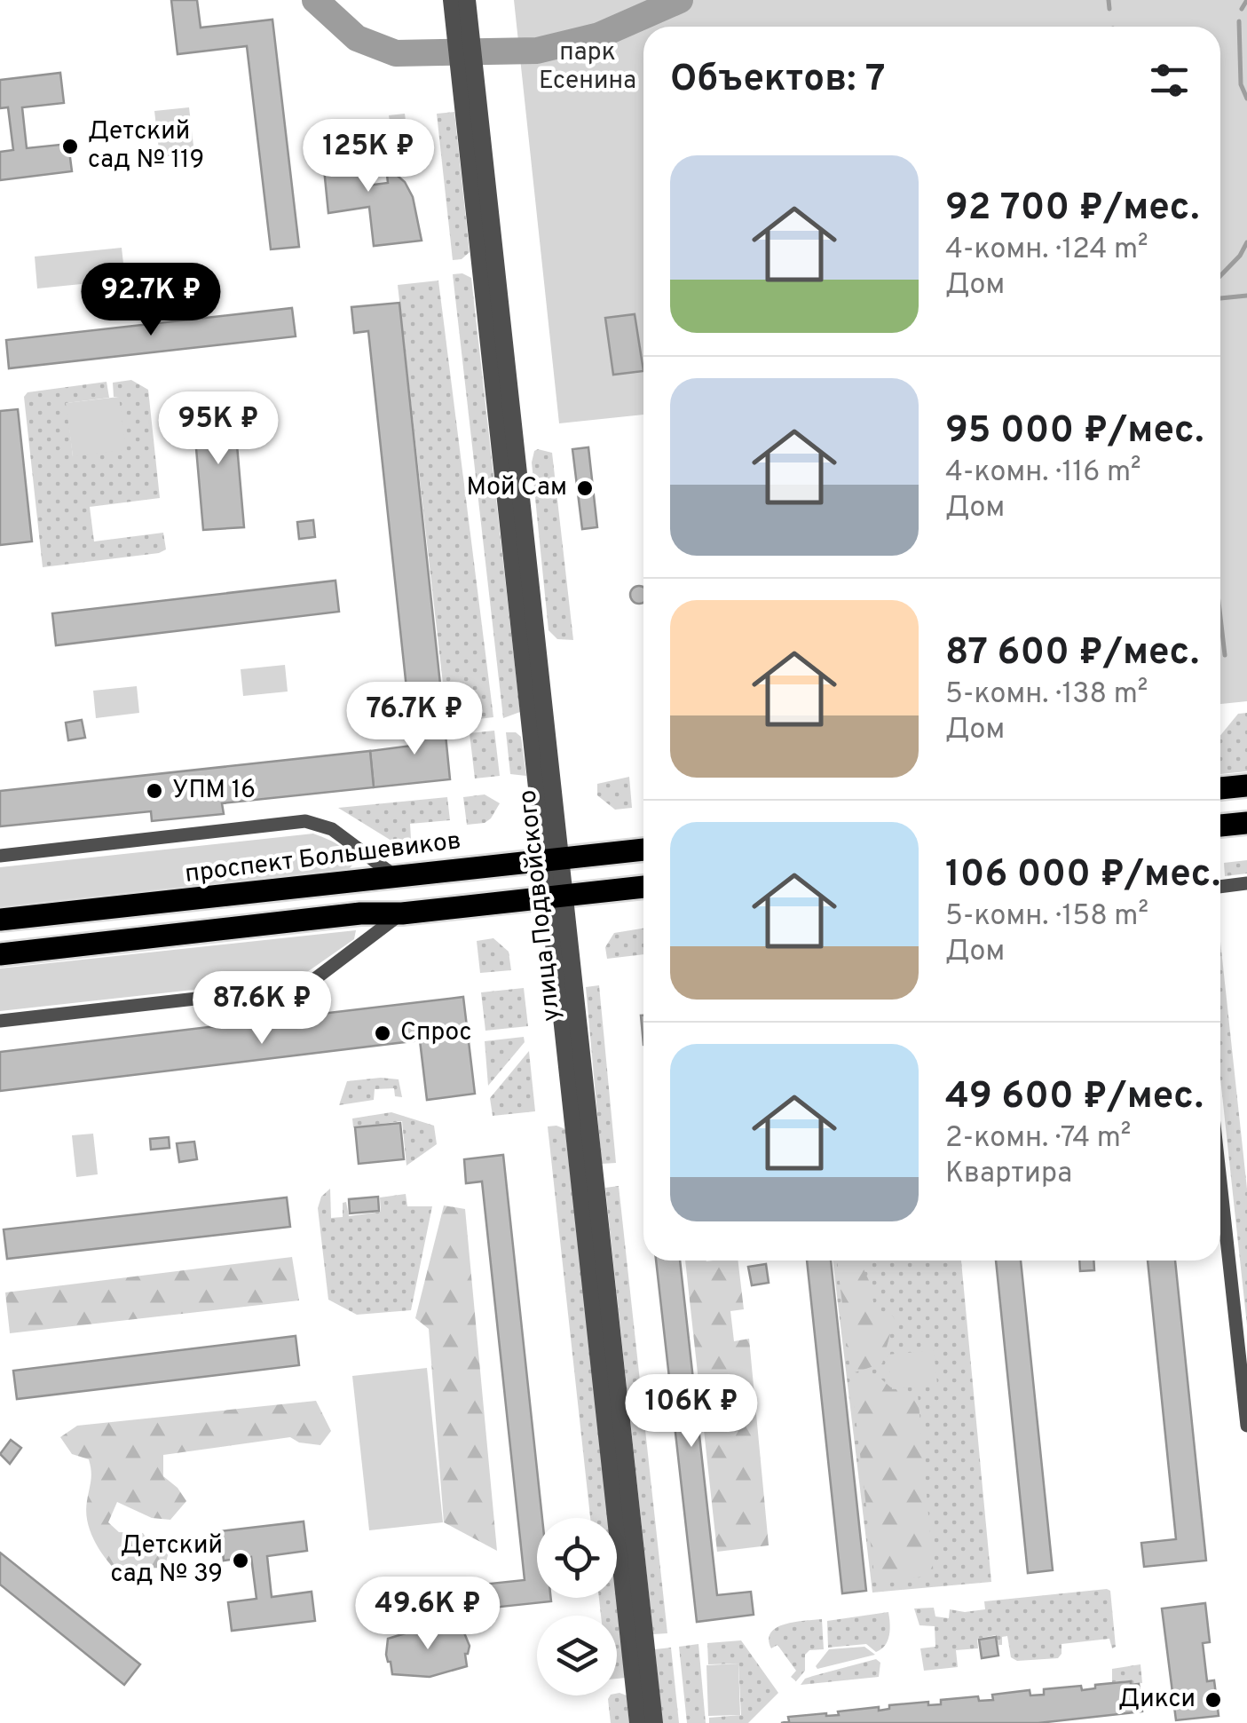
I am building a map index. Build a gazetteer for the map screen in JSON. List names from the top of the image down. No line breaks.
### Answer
{"streets":{"main road":["проспект Большевиков"],"street":["улица Подвойского"]},"crossings":[["проспект Большевиков","улица Подвойского"]],"parks":["парк Есенина"],"places":["Детский сад № 119","Мой Сам","УПМ 16","Спрос","Детский сад № 39","Дикси"],"page":{"heading":"Объектов: 7","price":["125K ₽","92.7K ₽","95K ₽","76.7K ₽","87.6K ₽","106K ₽","49.6K ₽"],"list":[{"name":"92 700 ₽/мес.","note":"4-комн. · 124 m² · Дом"},{"name":"95 000 ₽/мес.","note":"4-комн. · 116 m² · Дом"},{"name":"87 600 ₽/мес.","note":"5-комн. · 138 m² · Дом"},{"name":"106 000 ₽/мес.","note":"5-комн. · 158 m² · Дом"},{"name":"49 600 ₽/мес.","note":"2-комн. · 74 m² · Квартира"}]}}
